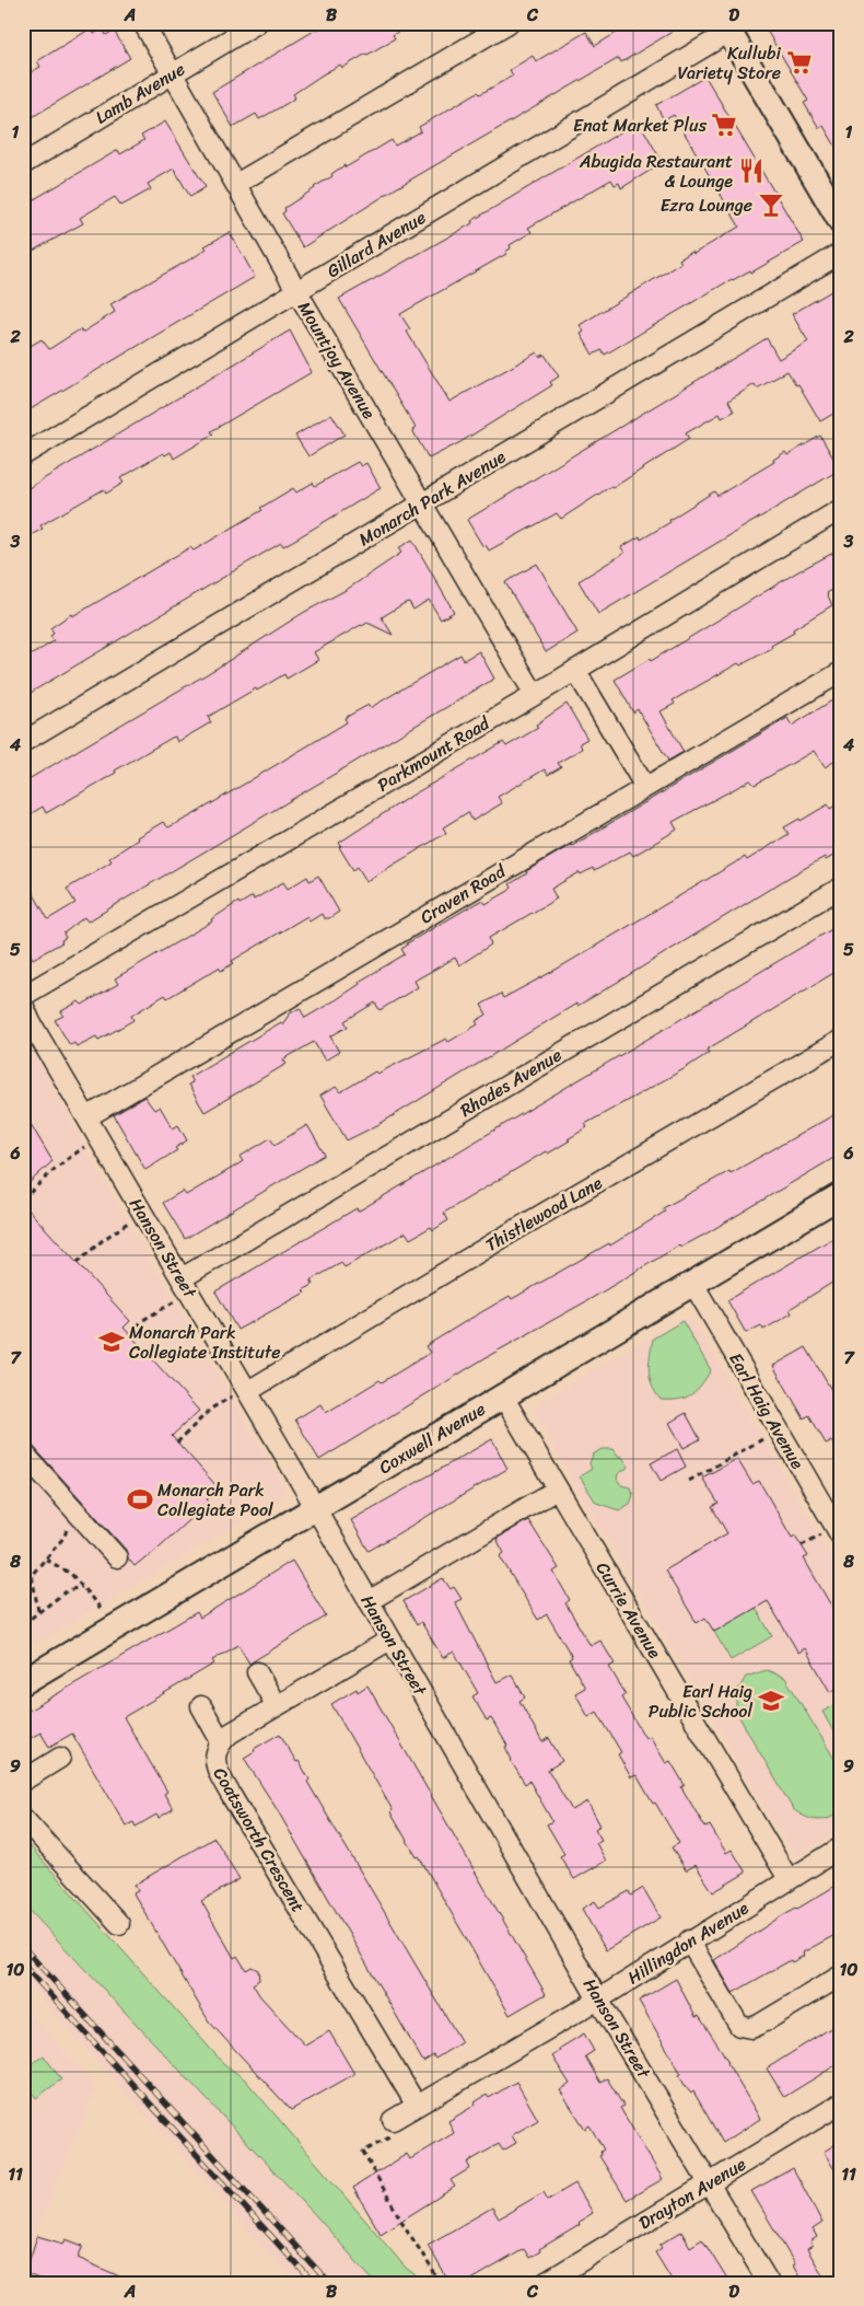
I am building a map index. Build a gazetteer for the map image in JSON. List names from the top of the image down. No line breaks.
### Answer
{"streets":{"main road":["Coxwell Avenue"],"street":["Lamb Avenue","Gillard Avenue","Mountjoy Avenue","Monarch Park Avenue","Parkmount Road","Craven Road","Rhodes Avenue","Thistlewood Lane","Hanson Street","Earl Haig Avenue","Currie Avenue","Coatsworth Crescent","Hillingdon Avenue","Drayton Avenue"]},"crossings":[["Lamb Avenue","Mountjoy Avenue"],["Gillard Avenue","Mountjoy Avenue"],["Mountjoy Avenue","Monarch Park Avenue"],["Mountjoy Avenue","Parkmount Road"],["Craven Road","Hanson Street"],["Rhodes Avenue","Hanson Street"],["Thistlewood Lane","Hanson Street"],["Hanson Street","Coxwell Avenue"],["Hanson Street","Coatsworth Crescent"],["Hanson Street","Hillingdon Avenue"],["Hanson Street","Drayton Avenue"],["Earl Haig Avenue","Coxwell Avenue"],["Coxwell Avenue","Currie Avenue"],["Currie Avenue","Hillingdon Avenue"],["Coatsworth Crescent","Hillingdon Avenue"]],"places":{"supermarket":["Kullubi Variety Store","Enat Market Plus"],"restaurant":["Abugida Restaurant & Lounge"],"bar":["Ezra Lounge"],"school or university":["Monarch Park Collegiate Institute","Earl Haig Public School"],"sports":["Monarch Park Collegiate Pool"]},"grid":{"columns":["A","B","C","D"],"rows":["1","2","3","4","5","6","7","8","9","10","11"]}}
